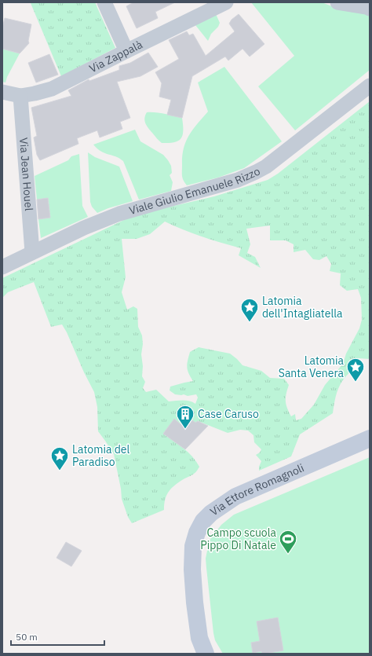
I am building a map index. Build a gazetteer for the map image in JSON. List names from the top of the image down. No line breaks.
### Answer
{"streets":{"main road":["Via Ettore Romagnoli"],"street":["Via Zappalà","Via Jean Houel","Viale Giulio Emanuele Rizzo"]},"crossings":[["Via Zappalà","Via Jean Houel"],["Via Jean Houel","Viale Giulio Emanuele Rizzo"]],"places":{"place":["Latomia dell'Intagliatella","Latomia Santa Venera","Latomia del Paradiso"],"building":["Case Caruso"],"sports":["Campo scuola Pippo Di Natale"]},"scale_bar":"50 m"}
